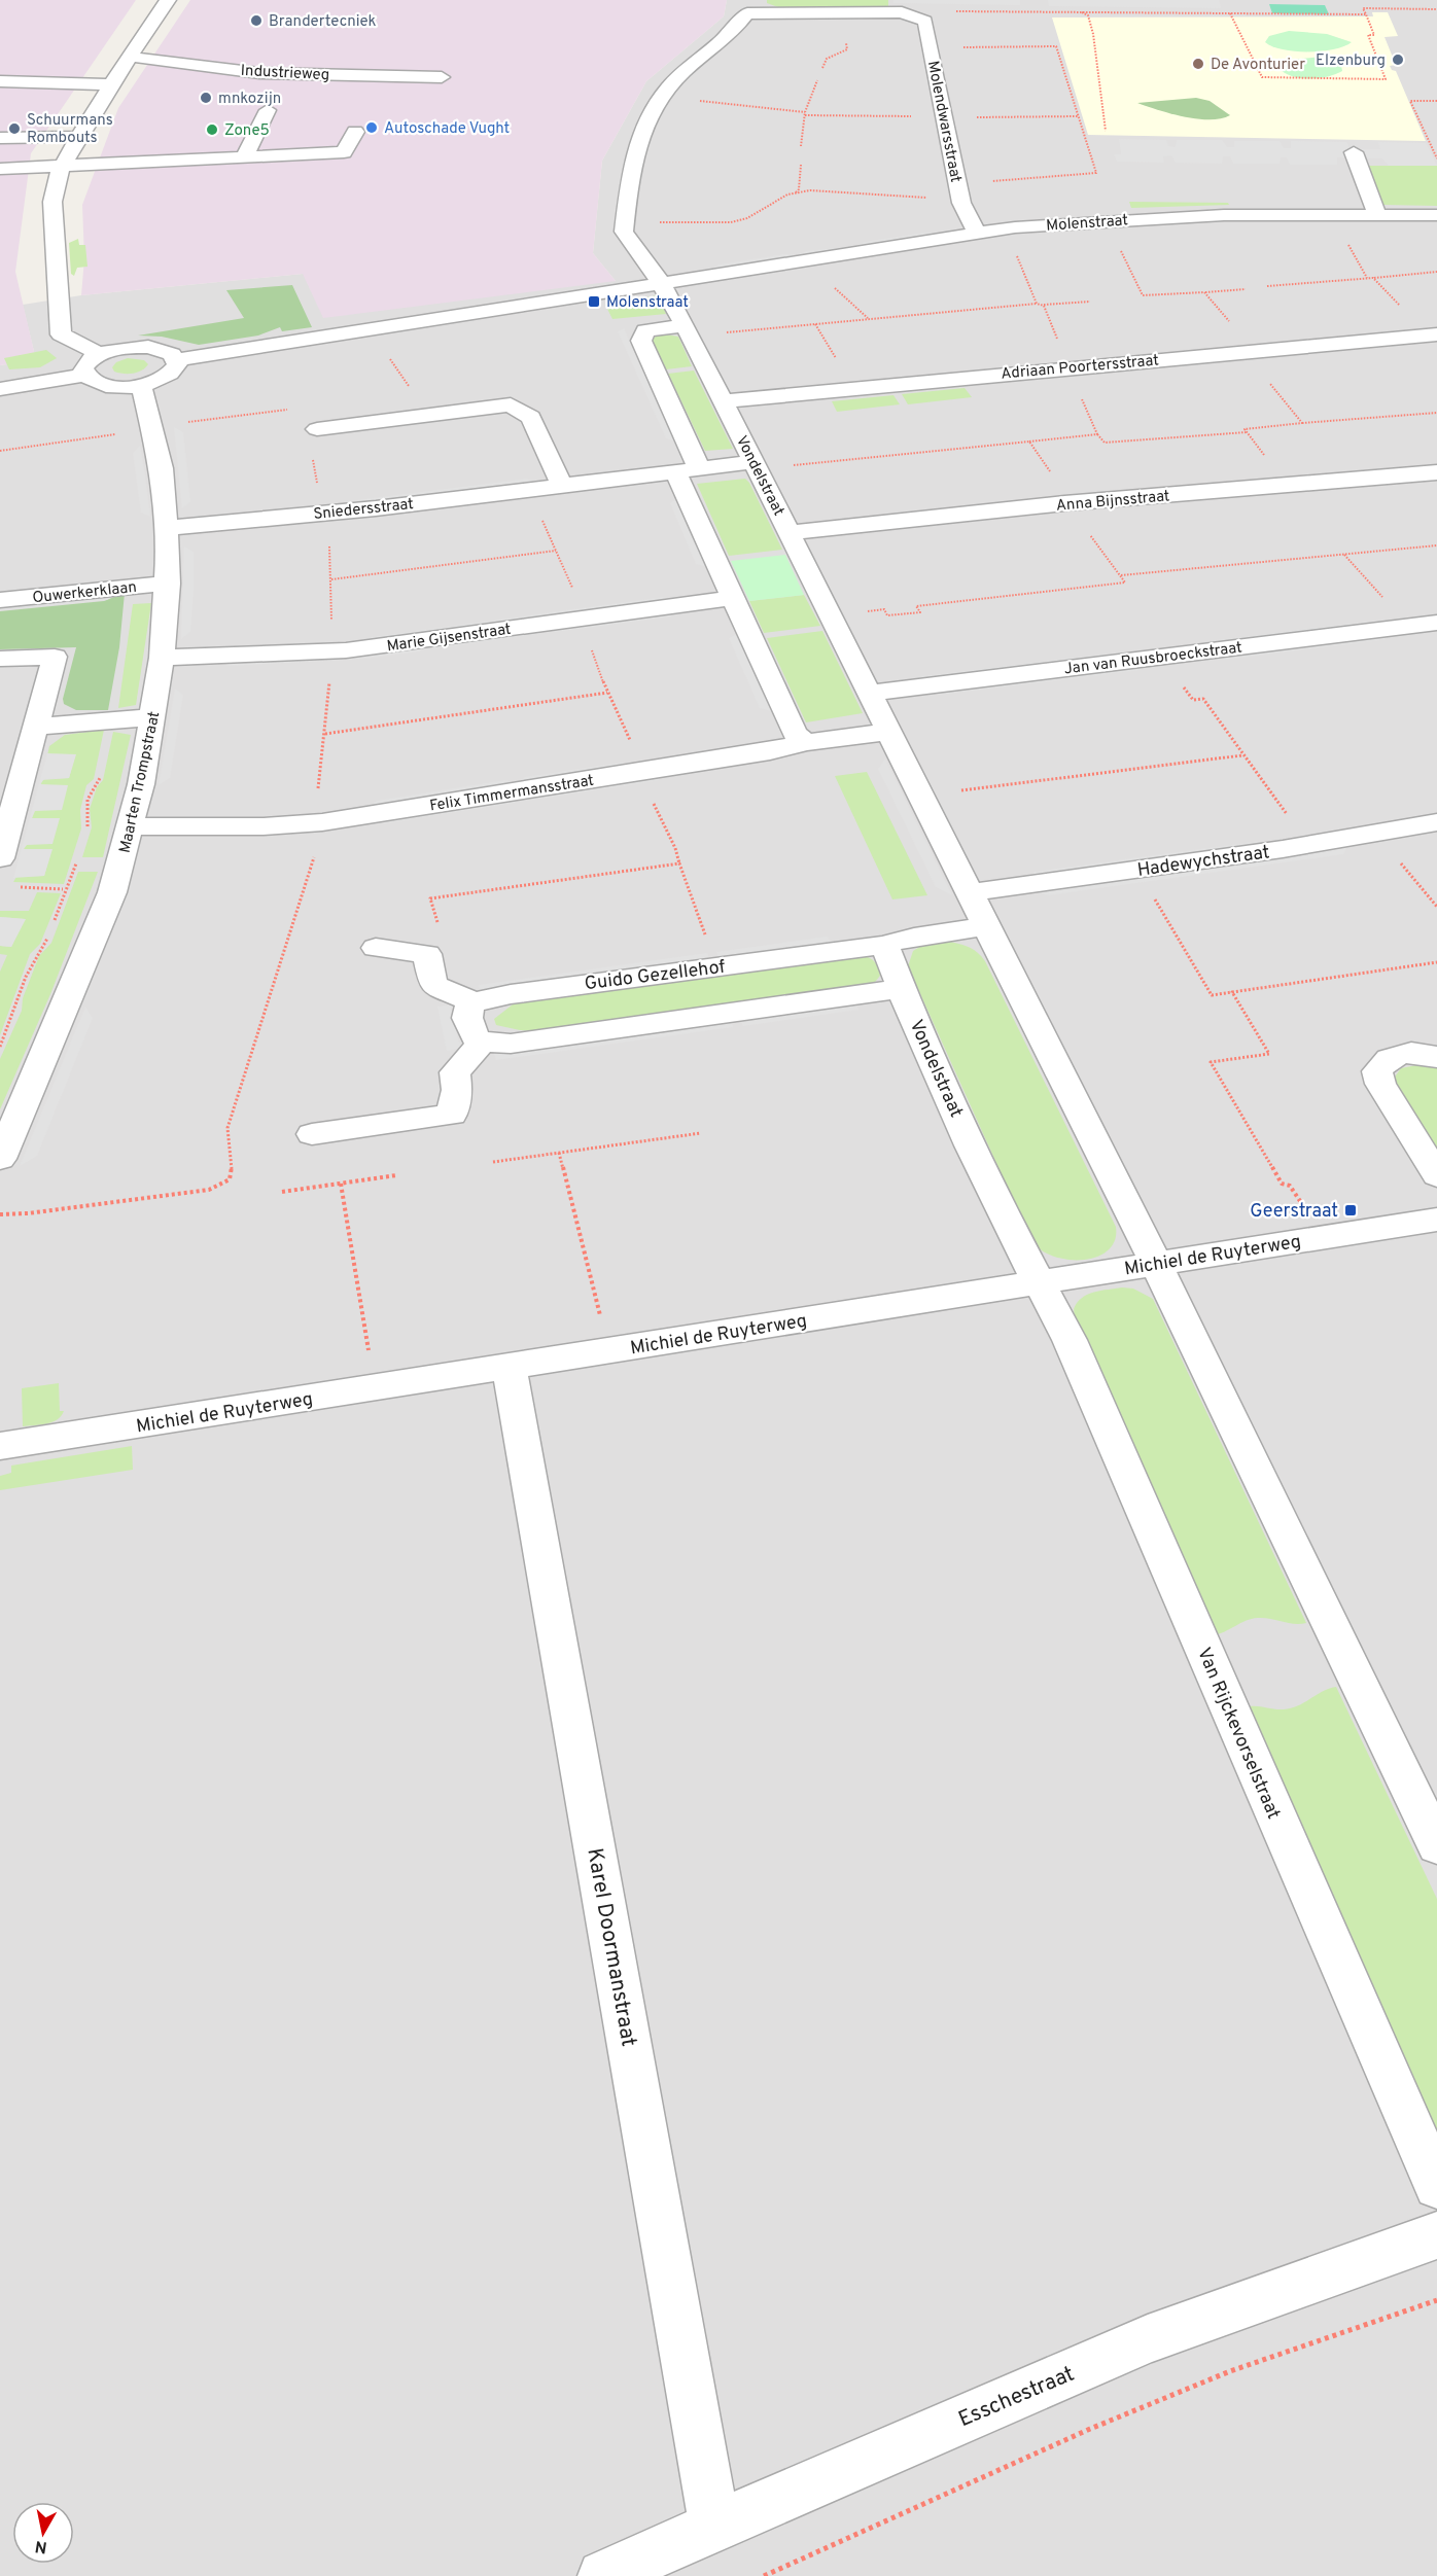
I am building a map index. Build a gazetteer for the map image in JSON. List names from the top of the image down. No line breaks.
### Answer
{"streets":{"street":["Industrieweg","Molendwarsstraat","Molenstraat","Adriaan Poortersstraat","Vondelstraat","Anna Bijnsstraat","Sniedersstraat","Ouwerkerklaan","Marie Gijsenstraat","Jan van Ruusbroeckstraat","Maarten Trompstraat","Felix Timmermansstraat","Hadewychstraat","Guido Gezellehof","Michiel de Ruyterweg","Van Rijckevorselstraat","Karel Doormanstraat","Esschestraat"]},"crossings":[["Molendwarsstraat","Molenstraat"],["Molenstraat","Vondelstraat"],["Adriaan Poortersstraat","Vondelstraat"],["Vondelstraat","Anna Bijnsstraat"],["Vondelstraat","Sniedersstraat"],["Vondelstraat","Jan van Ruusbroeckstraat"],["Vondelstraat","Felix Timmermansstraat"],["Vondelstraat","Hadewychstraat"],["Vondelstraat","Guido Gezellehof"],["Vondelstraat","Michiel de Ruyterweg"],["Vondelstraat","Van Rijckevorselstraat"],["Sniedersstraat","Maarten Trompstraat"],["Ouwerkerklaan","Maarten Trompstraat"],["Marie Gijsenstraat","Maarten Trompstraat"],["Maarten Trompstraat","Felix Timmermansstraat"],["Michiel de Ruyterweg","Van Rijckevorselstraat"],["Michiel de Ruyterweg","Karel Doormanstraat"],["Karel Doormanstraat","Esschestraat"]],"places":{"other":["Brandertecniek","Elzenburg","De Avonturier","mnkozijn","Autoschade Vught","Schuurmans Rombouts","Zone5"],"transit":["Molenstraat","Geerstraat"]},"north":"bottom"}
